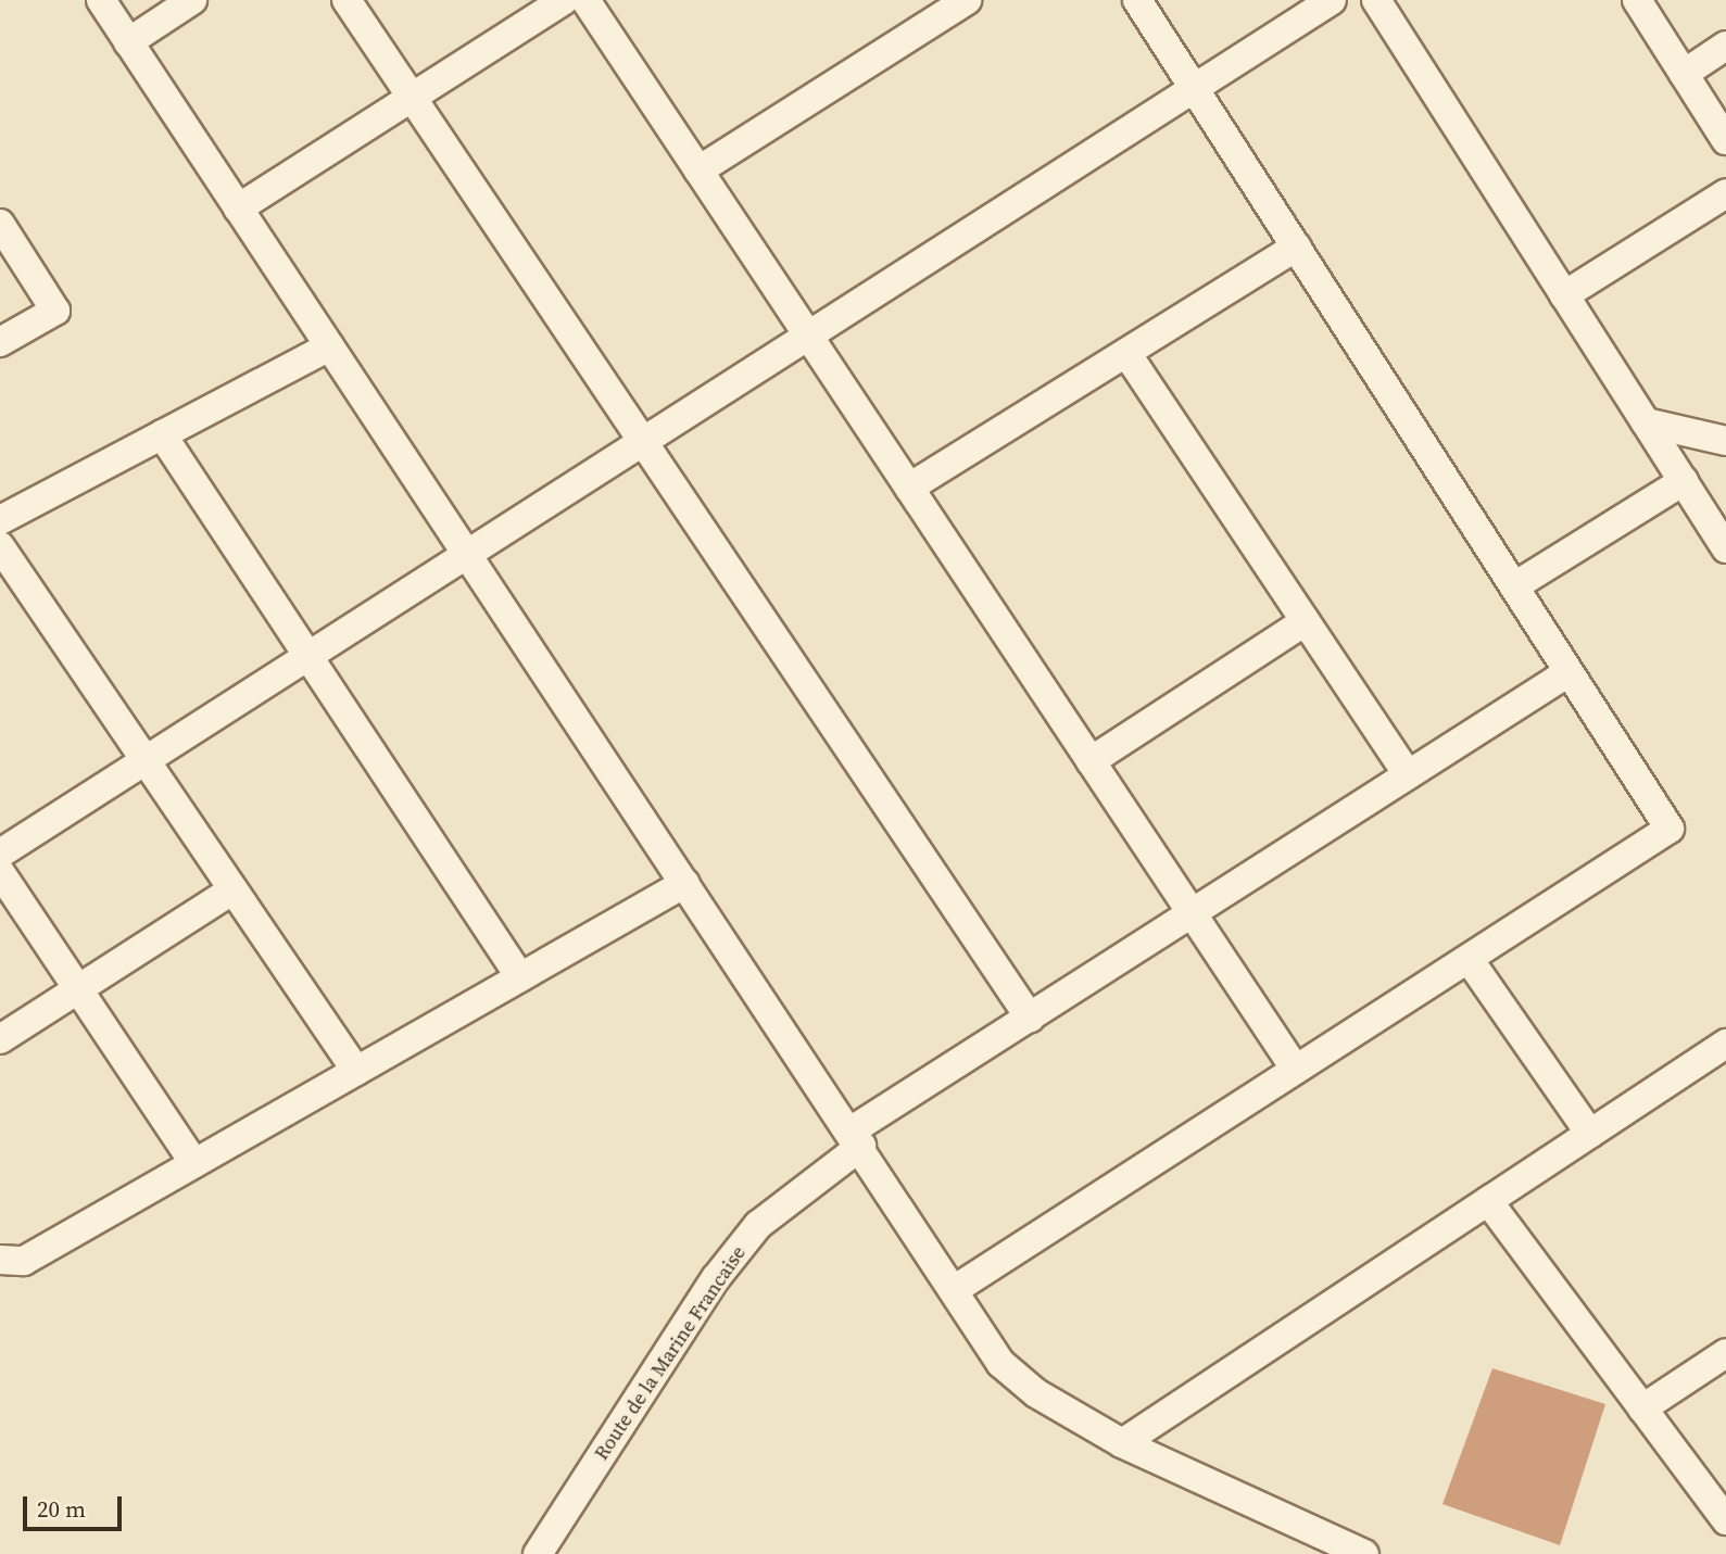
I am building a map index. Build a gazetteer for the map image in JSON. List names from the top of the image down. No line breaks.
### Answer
{"streets":{"street":["Route de la Marine Francaise"]},"scale_bar":"20 m"}
